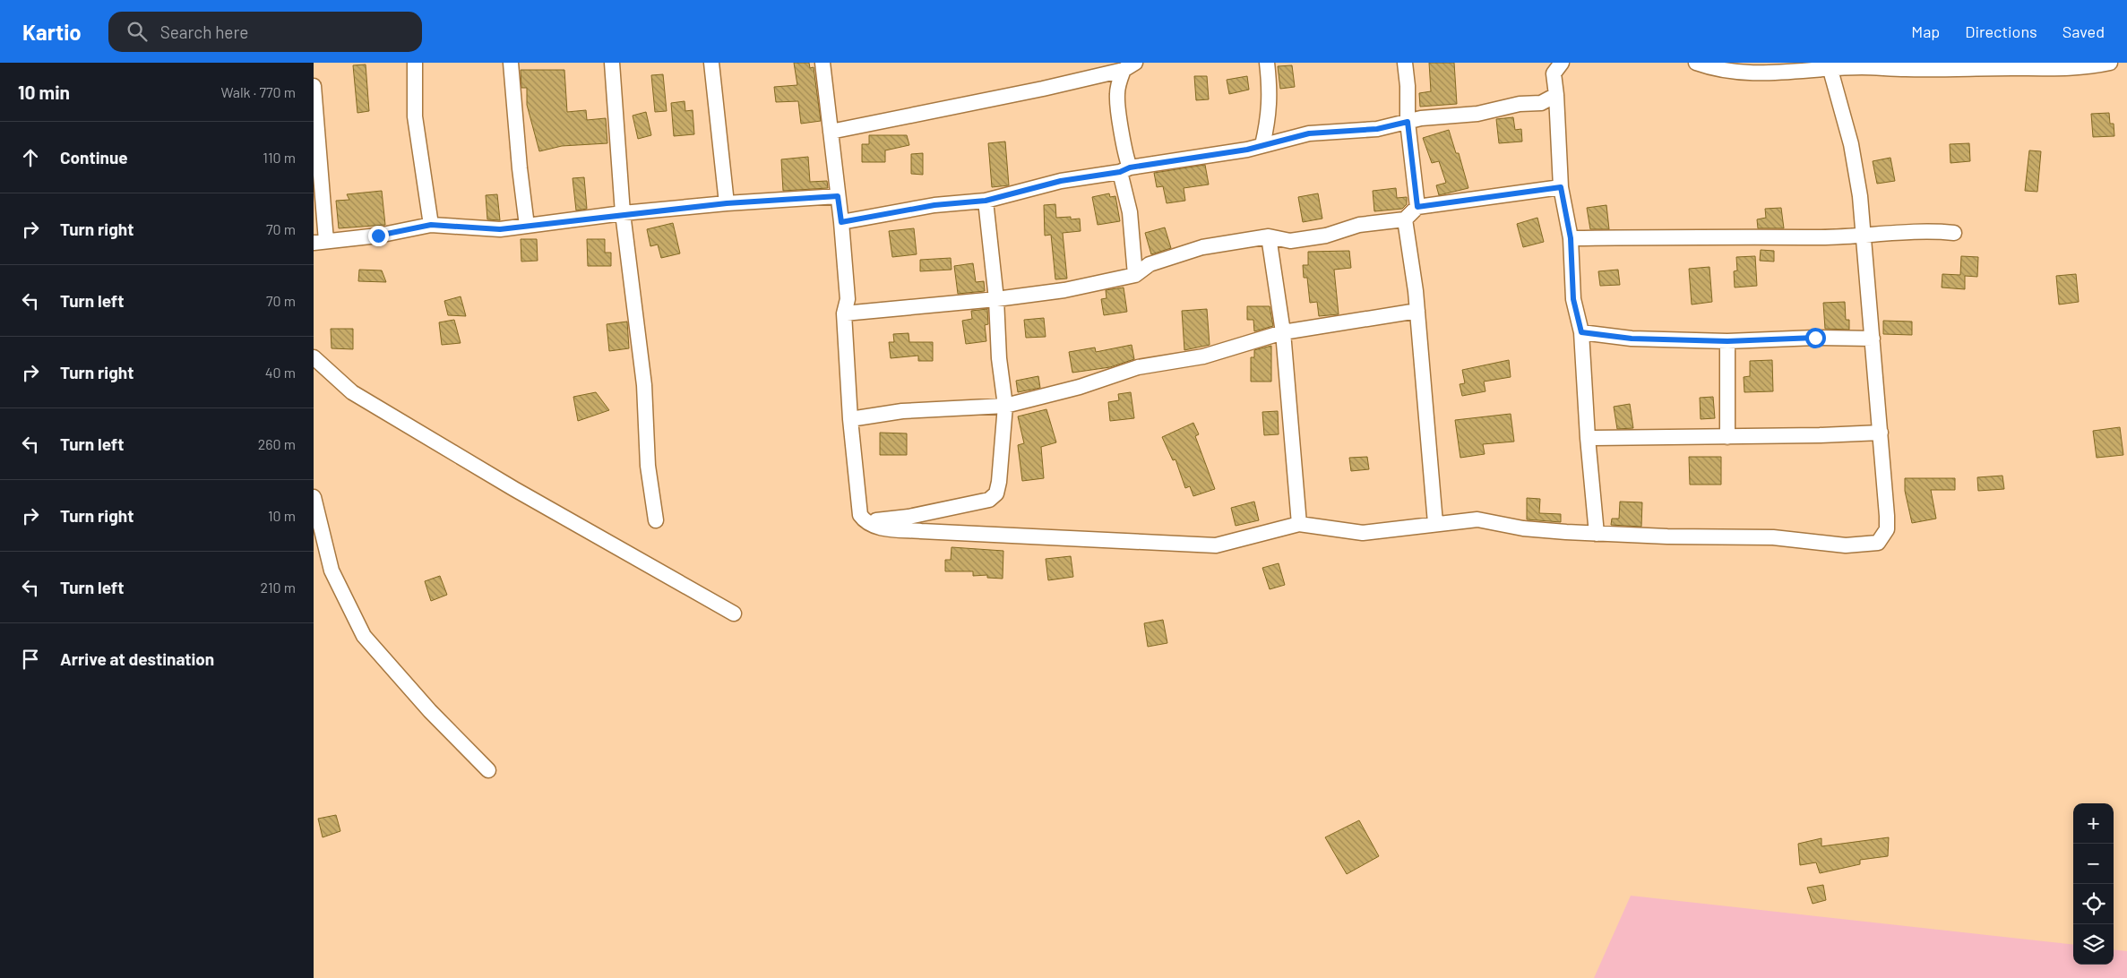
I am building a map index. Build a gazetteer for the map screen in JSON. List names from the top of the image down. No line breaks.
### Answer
{"page":{"header":"Kartio","search":"Search here","nav":["Map","Directions","Saved"],"heading":["10 min","Walk · 770 m"],"list":[["Continue","110 m"],["Turn right","70 m"],["Turn left","70 m"],["Turn right","40 m"],["Turn left","260 m"],["Turn right","10 m"],["Turn left","210 m"],"Arrive at destination"],"map_buttons":["+","−"]}}
